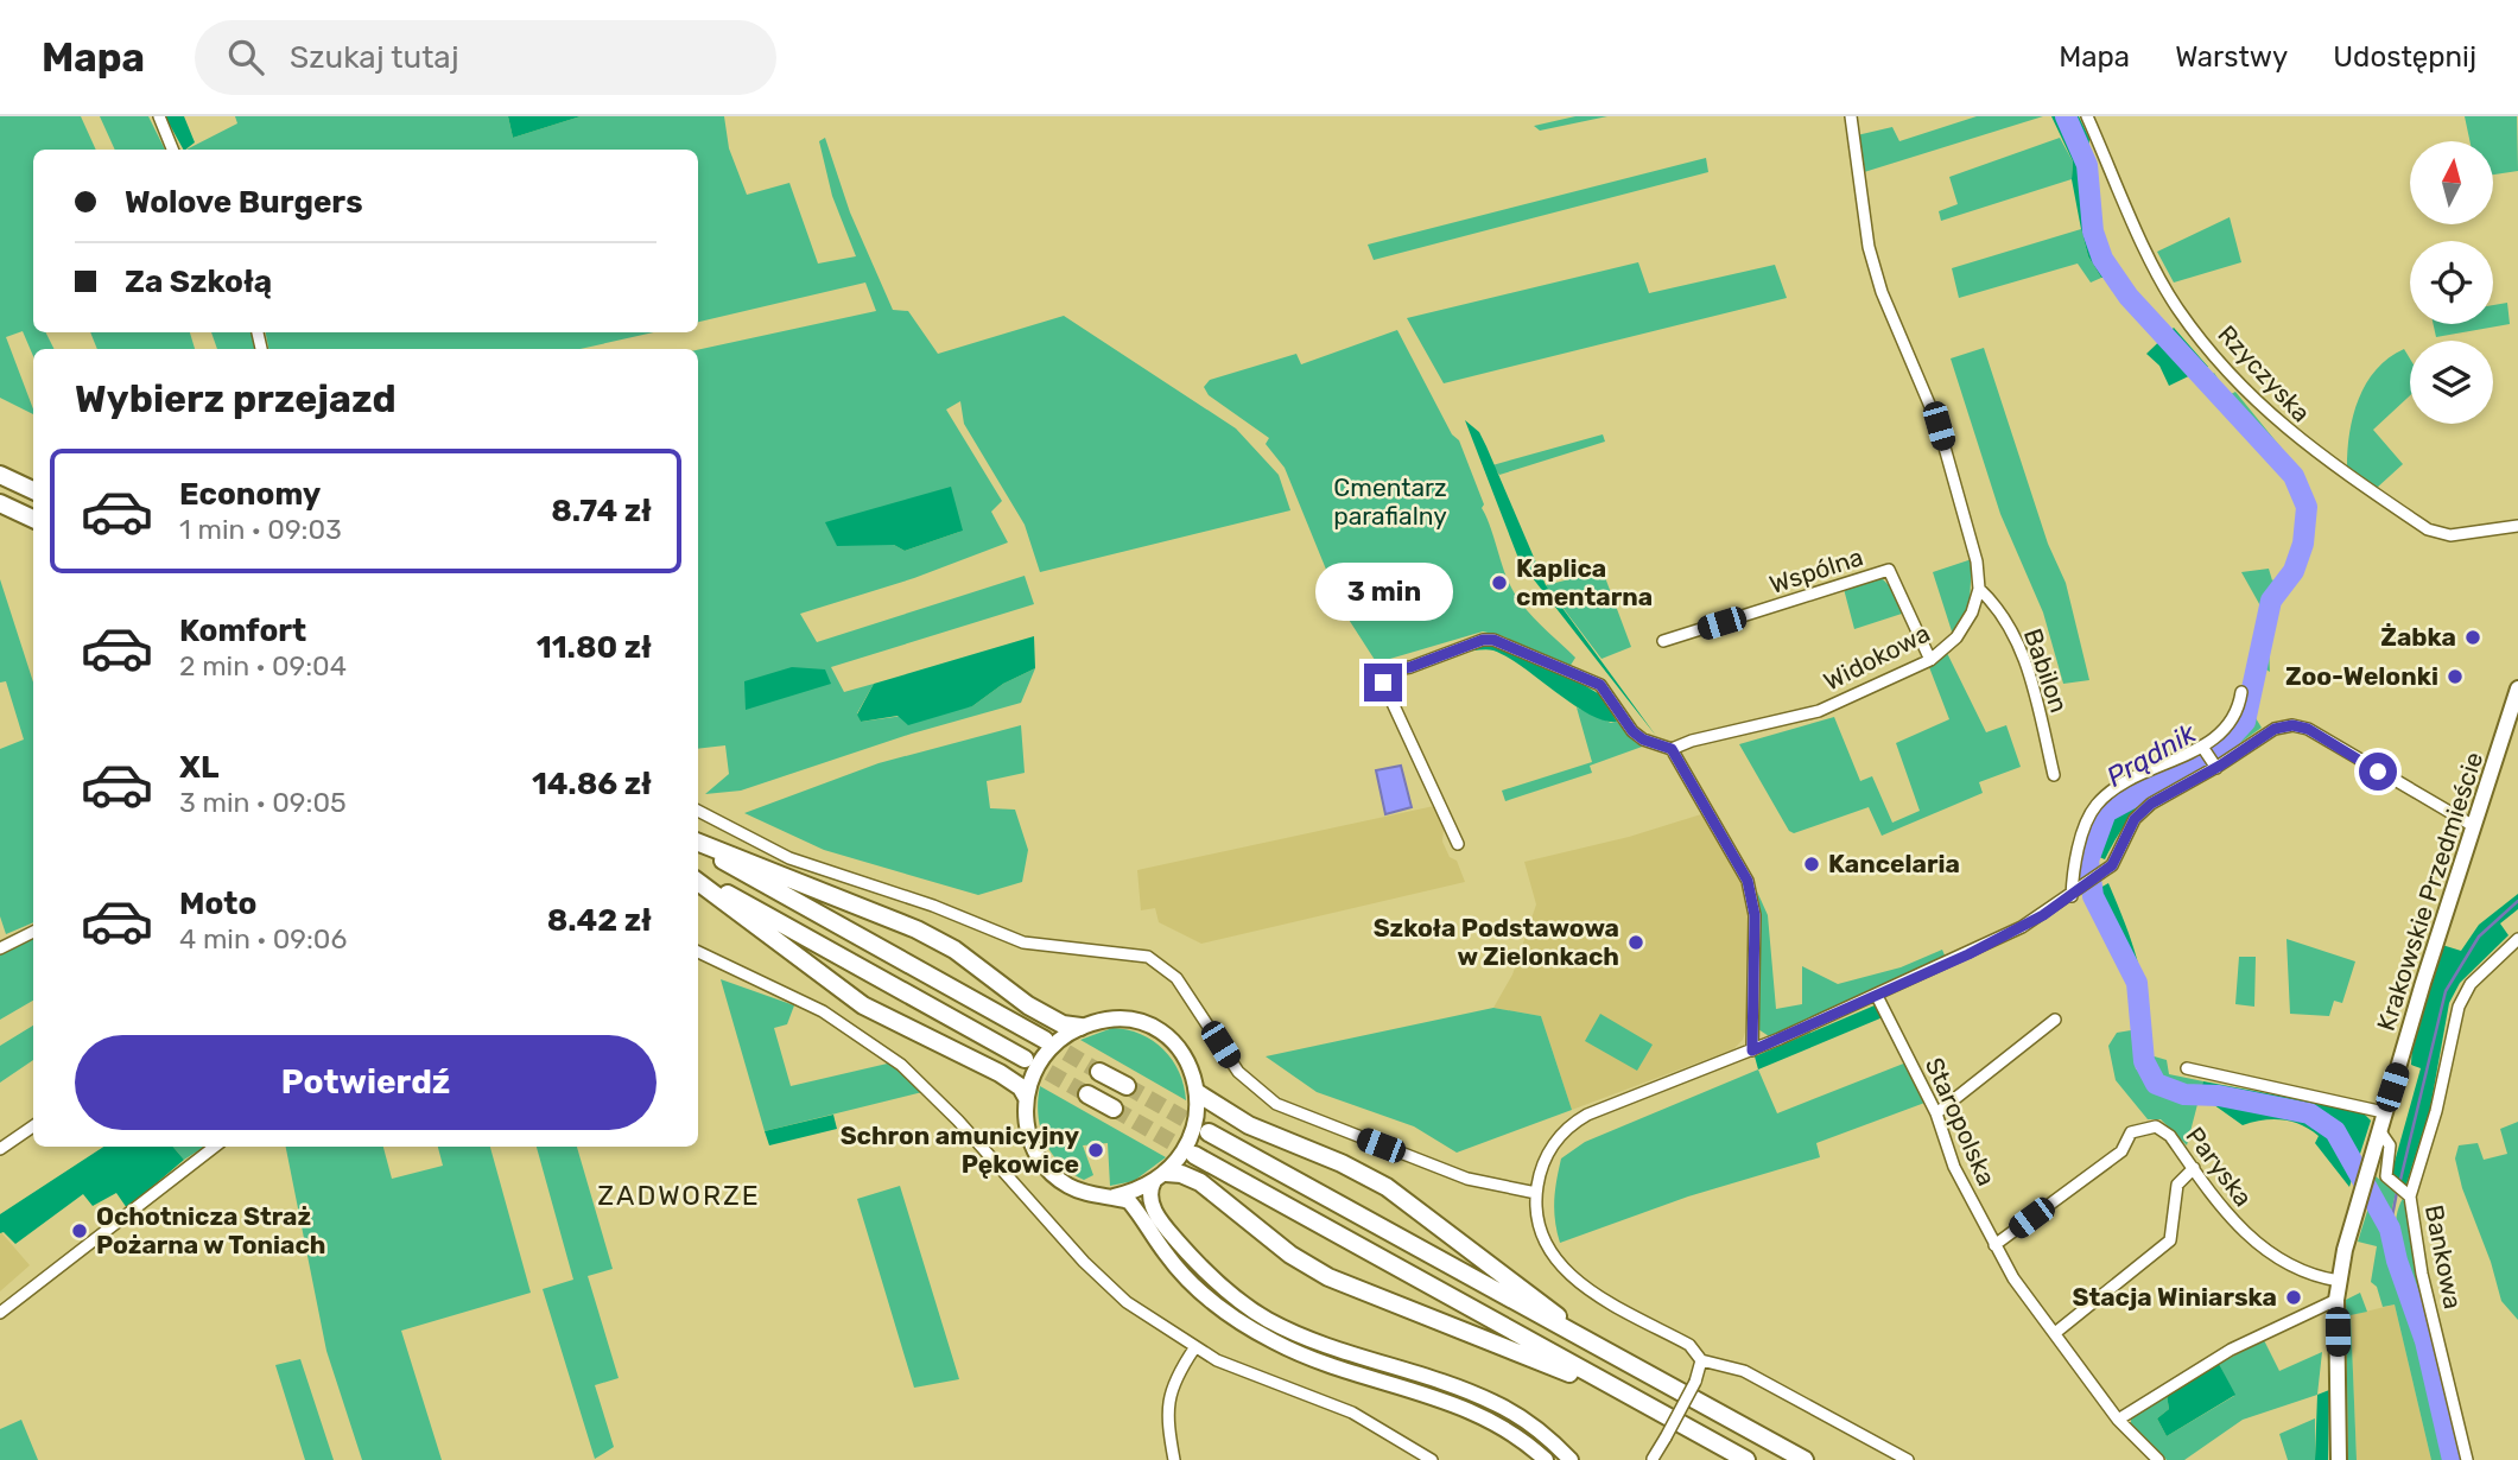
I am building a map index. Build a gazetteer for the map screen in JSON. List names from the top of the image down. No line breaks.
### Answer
{"streets":{"main road":["Krakowskie Przedmieście"],"street":["Rzyczyska","Wspólna","Widokowa","Babilon","Staropolska","Paryska","Bankowa"]},"crossings":[["Wspólna","Widokowa"],["Widokowa","Babilon"],["Krakowskie Przedmieście","Paryska"],["Staropolska","Paryska"]],"districts":["ZADWORZE"],"water":["Prądnik"],"parks":["Cmentarz parafialny"],"places":["Kaplica cmentarna","Żabka","Zoo-Welonki","Kancelaria","Szkoła Podstawowa w Zielonkach","Schron amunicyjny Pękowice","Ochotnicza Straż Pożarna w Toniach","Stacja Winiarska"],"north":"top","page":{"header":"Mapa","search":"Szukaj tutaj","nav":["Mapa","Warstwy","Udostępnij"],"banner":["Wolove Burgers","Za Szkołą"],"heading":"Wybierz przejazd","list":[{"name":"Economy","note":"1 min · 09:03","value":"8.74 zł"},{"name":"Komfort","note":"2 min · 09:04","value":"11.80 zł"},{"name":"XL","note":"3 min · 09:05","value":"14.86 zł"},{"name":"Moto","note":"4 min · 09:06","value":"8.42 zł"}],"bubble":"3 min","buttons":"Potwierdź"}}
